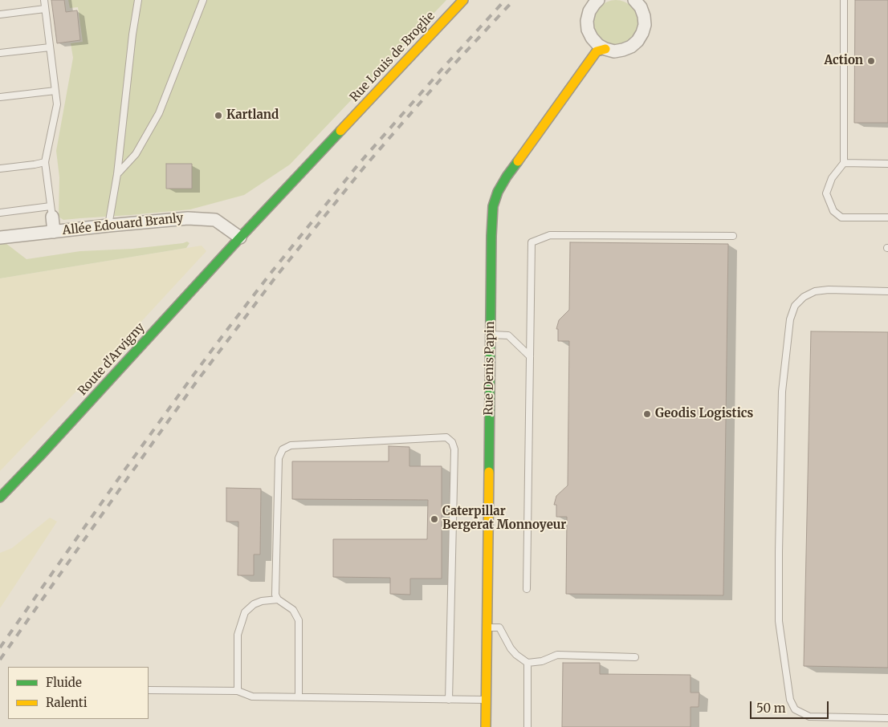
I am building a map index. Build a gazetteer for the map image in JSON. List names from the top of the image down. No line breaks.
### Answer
{"streets":{"street":["Rue Louis de Broglie","Allée Edouard Branly","Route d'Arvigny","Rue Denis Papin"]},"crossings":[["Rue Louis de Broglie","Allée Edouard Branly"],["Rue Louis de Broglie","Route d'Arvigny"],["Allée Edouard Branly","Route d'Arvigny"]],"places":["Action","Kartland","Geodis Logistics","Caterpillar Bergerat Monnoyeur"],"legend":["Fluide","Ralenti"],"scale_bar":"50 m"}
